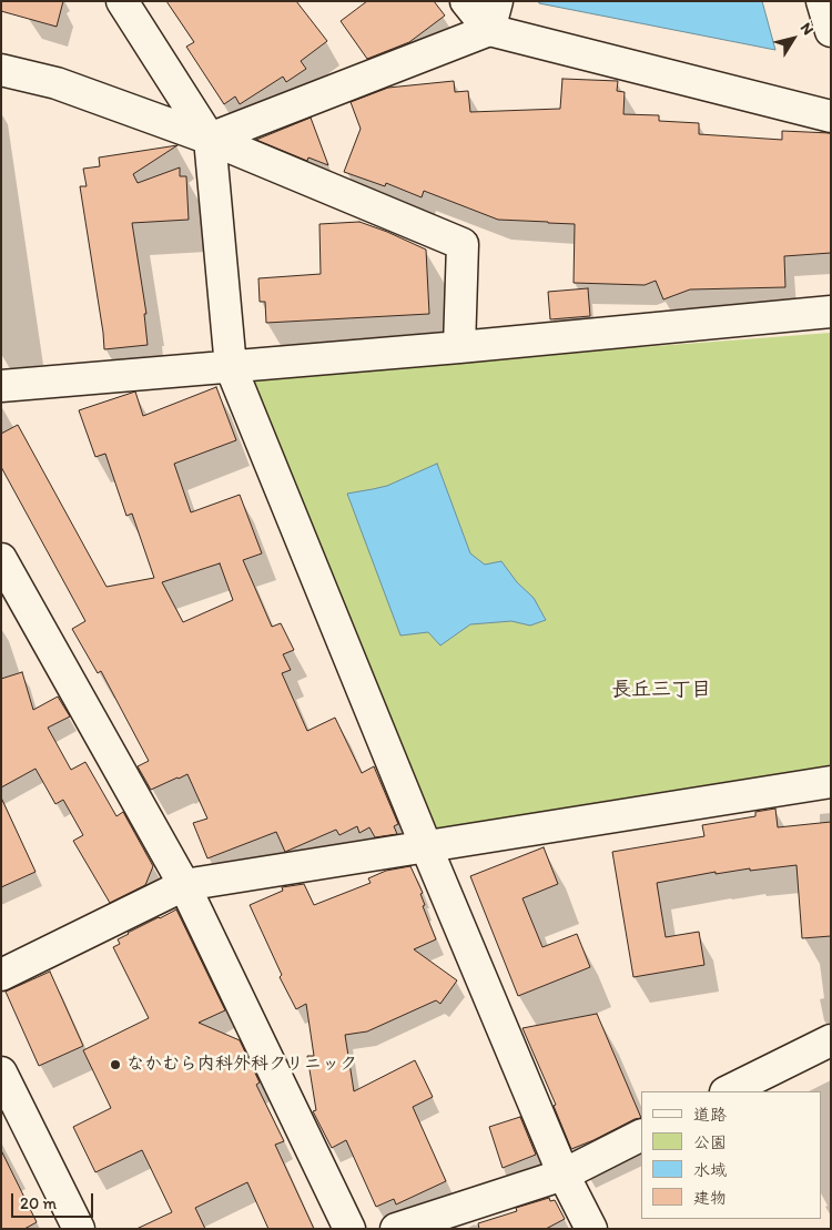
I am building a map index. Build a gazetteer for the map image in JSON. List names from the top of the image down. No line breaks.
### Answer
{"districts":["長丘三丁目"],"places":["なかむら内科外科クリニック"],"legend":["道路","公園","水域","建物"],"scale_bar":"20 m","north":"top right"}
